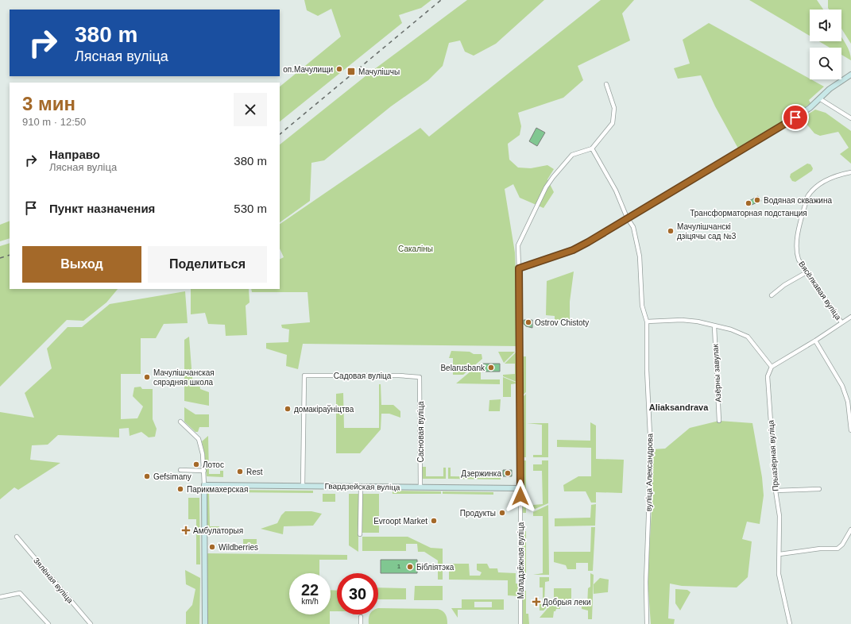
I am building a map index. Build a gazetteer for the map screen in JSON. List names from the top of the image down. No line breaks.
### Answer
{"streets":{"main road":["Гвардзейская вуліца","Маладзёжная вуліца"],"street":["Вясёлкавая вуліца","Азёрны завулак","Садовая вуліца","Сасновая вуліца","Прыазёрная вуліца","вуліца Александрова","Зялёная вуліца"]},"crossings":[["Садовая вуліца","Сасновая вуліца"],["Садовая вуліца","Гвардзейская вуліца"],["Сасновая вуліца","Гвардзейская вуліца"],["Гвардзейская вуліца","Маладзёжная вуліца"]],"districts":["Aliaksandrava"],"parks":["Сакаліны"],"places":{"other":["оп.Мачулищи","Водяная скважина","Трансформаторная подстанция","Мачулішчанскі дзіцячы сад №3","Ostrov Chistoty","Belarusbank","Мачулішчанская сярэдняя школа","домакіраўніцтва","Лотос","Rest","Дзержинка","Gefsimany","Парикмахерская","Продукты","Evroopt Market","Wildberries","Бібліятэка"],"transit":["Мачулішчы"],"health":["Амбулаторыя","Добрыя леки"]},"house_numbers":["1"],"page":{"turn":["380 m","Лясная вуліца"],"heading":["3 мин","910 m · 12:50"],"list":[{"name":"Направо","note":"Лясная вуліца","value":"380 m"},{"name":"Пункт назначения","value":"530 m"}],"buttons":["Выход","Поделиться"],"speed":"22 km/h","limit":"30"}}
